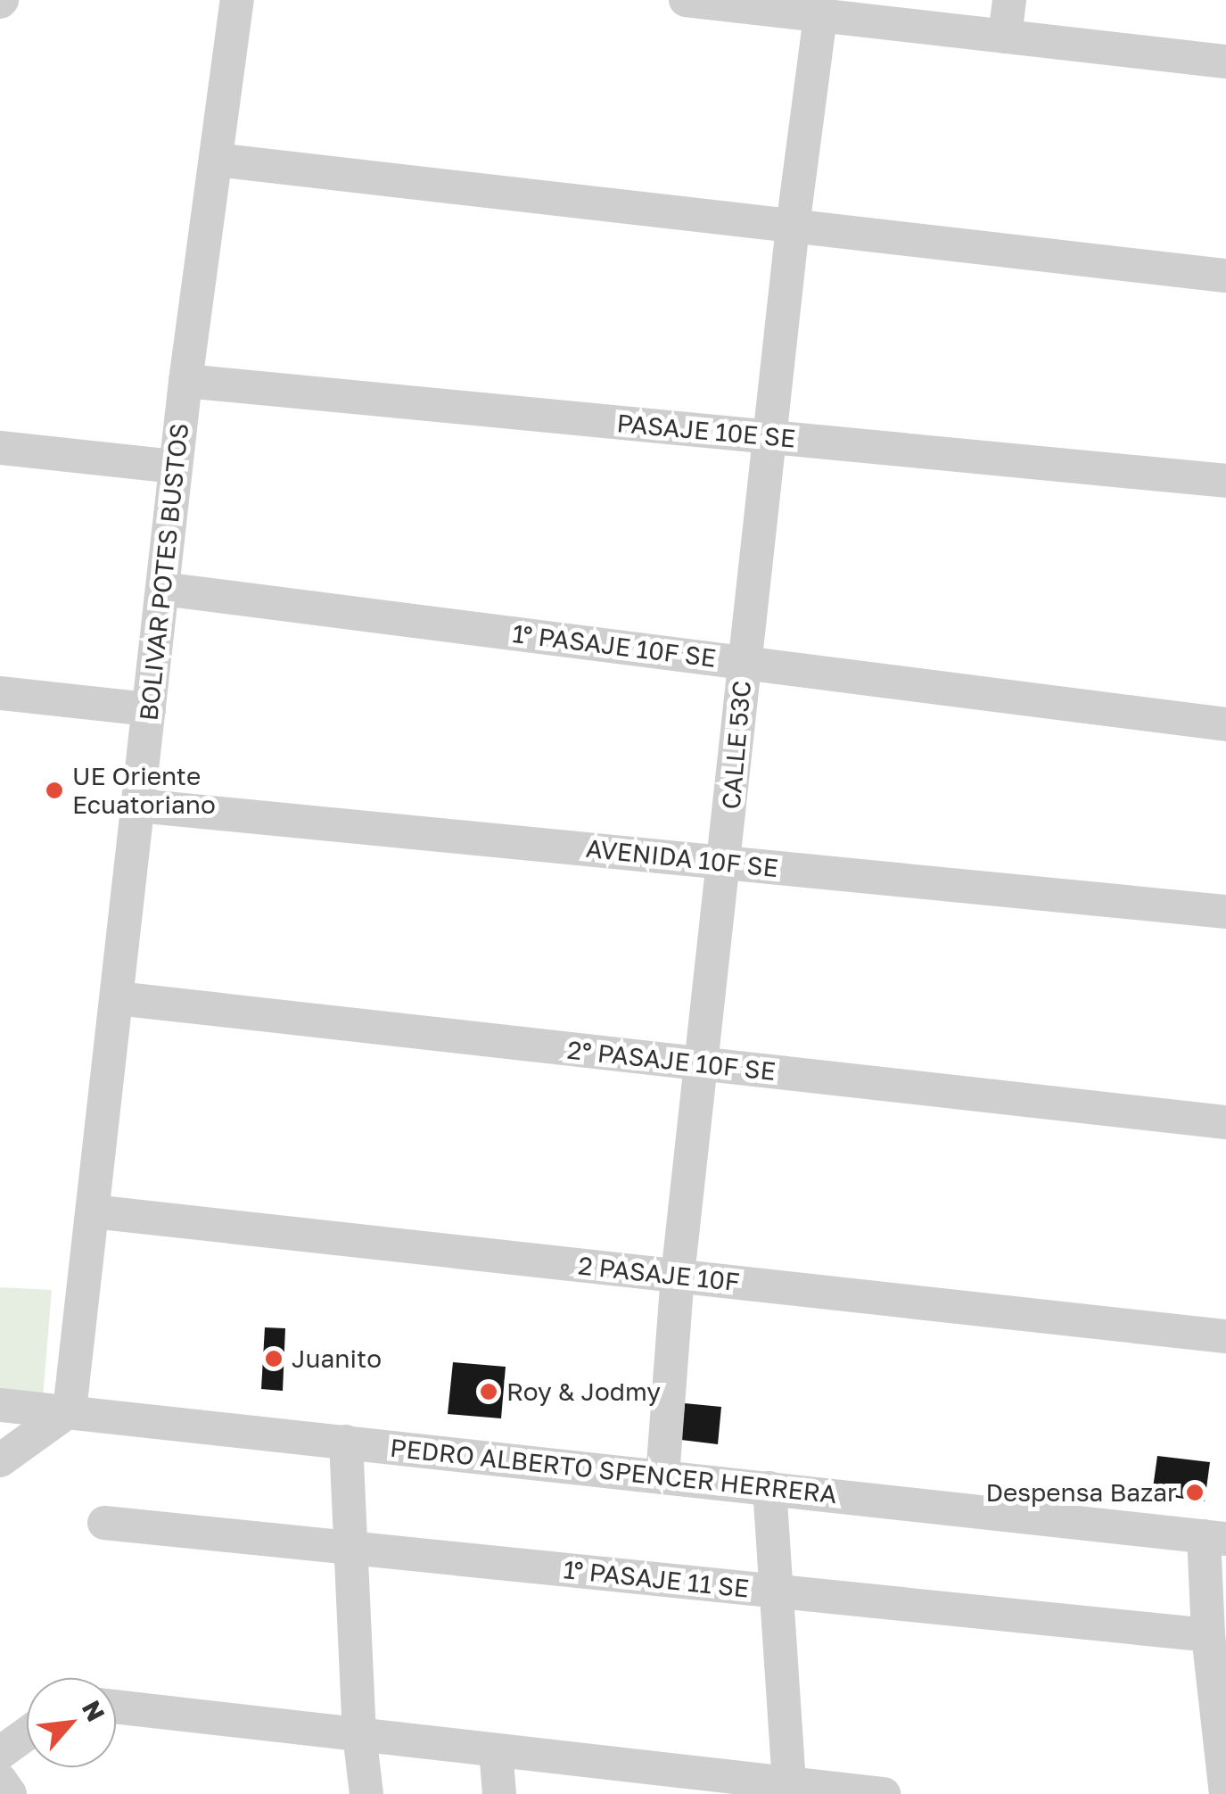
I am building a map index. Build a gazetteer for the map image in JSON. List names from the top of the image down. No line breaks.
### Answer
{"streets":{"street":["PASAJE 10E SE","BOLIVAR POTES BUSTOS","1° PASAJE 10F SE","CALLE 53C","AVENIDA 10F SE","2° PASAJE 10F SE","2 PASAJE 10F","PEDRO ALBERTO SPENCER HERRERA","1° PASAJE 11 SE"]},"crossings":[["PASAJE 10E SE","BOLIVAR POTES BUSTOS"],["PASAJE 10E SE","CALLE 53C"],["BOLIVAR POTES BUSTOS","1° PASAJE 10F SE"],["BOLIVAR POTES BUSTOS","AVENIDA 10F SE"],["BOLIVAR POTES BUSTOS","2° PASAJE 10F SE"],["BOLIVAR POTES BUSTOS","2 PASAJE 10F"],["BOLIVAR POTES BUSTOS","PEDRO ALBERTO SPENCER HERRERA"],["1° PASAJE 10F SE","CALLE 53C"],["CALLE 53C","AVENIDA 10F SE"],["CALLE 53C","2° PASAJE 10F SE"],["CALLE 53C","2 PASAJE 10F"],["CALLE 53C","PEDRO ALBERTO SPENCER HERRERA"]],"places":["UE Oriente Ecuatoriano","Juanito","Roy & Jodmy","Despensa Bazar"],"north":"top right"}
